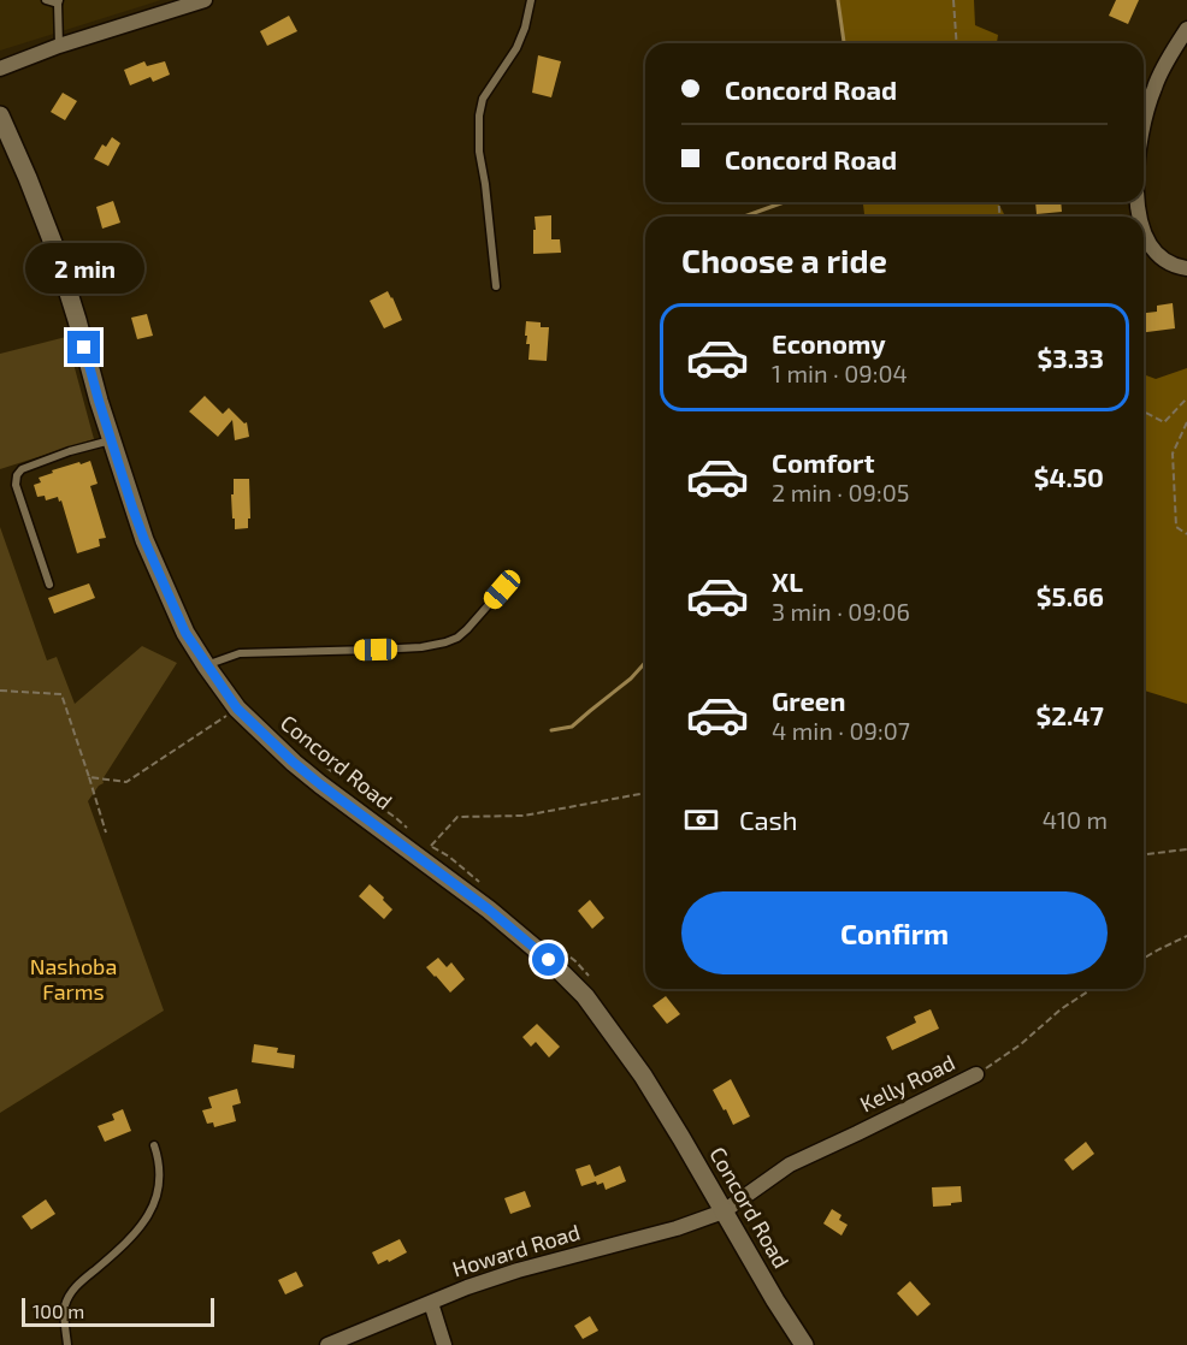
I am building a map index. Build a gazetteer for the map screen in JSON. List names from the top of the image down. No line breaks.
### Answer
{"streets":{"main road":["Concord Road"],"street":["Kelly Road","Howard Road"]},"crossings":[["Concord Road","Kelly Road"],["Concord Road","Howard Road"],["Kelly Road","Howard Road"]],"parks":["Nashoba Farms"],"scale_bar":"100 m","page":{"banner":["Concord Road","Concord Road"],"heading":"Choose a ride","bubble":"2 min","list":[{"name":"Economy","note":"1 min · 09:04","value":"$3.33"},{"name":"Comfort","note":"2 min · 09:05","value":"$4.50"},{"name":"XL","note":"3 min · 09:06","value":"$5.66"},{"name":"Green","note":"4 min · 09:07","value":"$2.47"}],"pay":["Cash","410 m"],"buttons":"Confirm","scale":"100 m"}}
